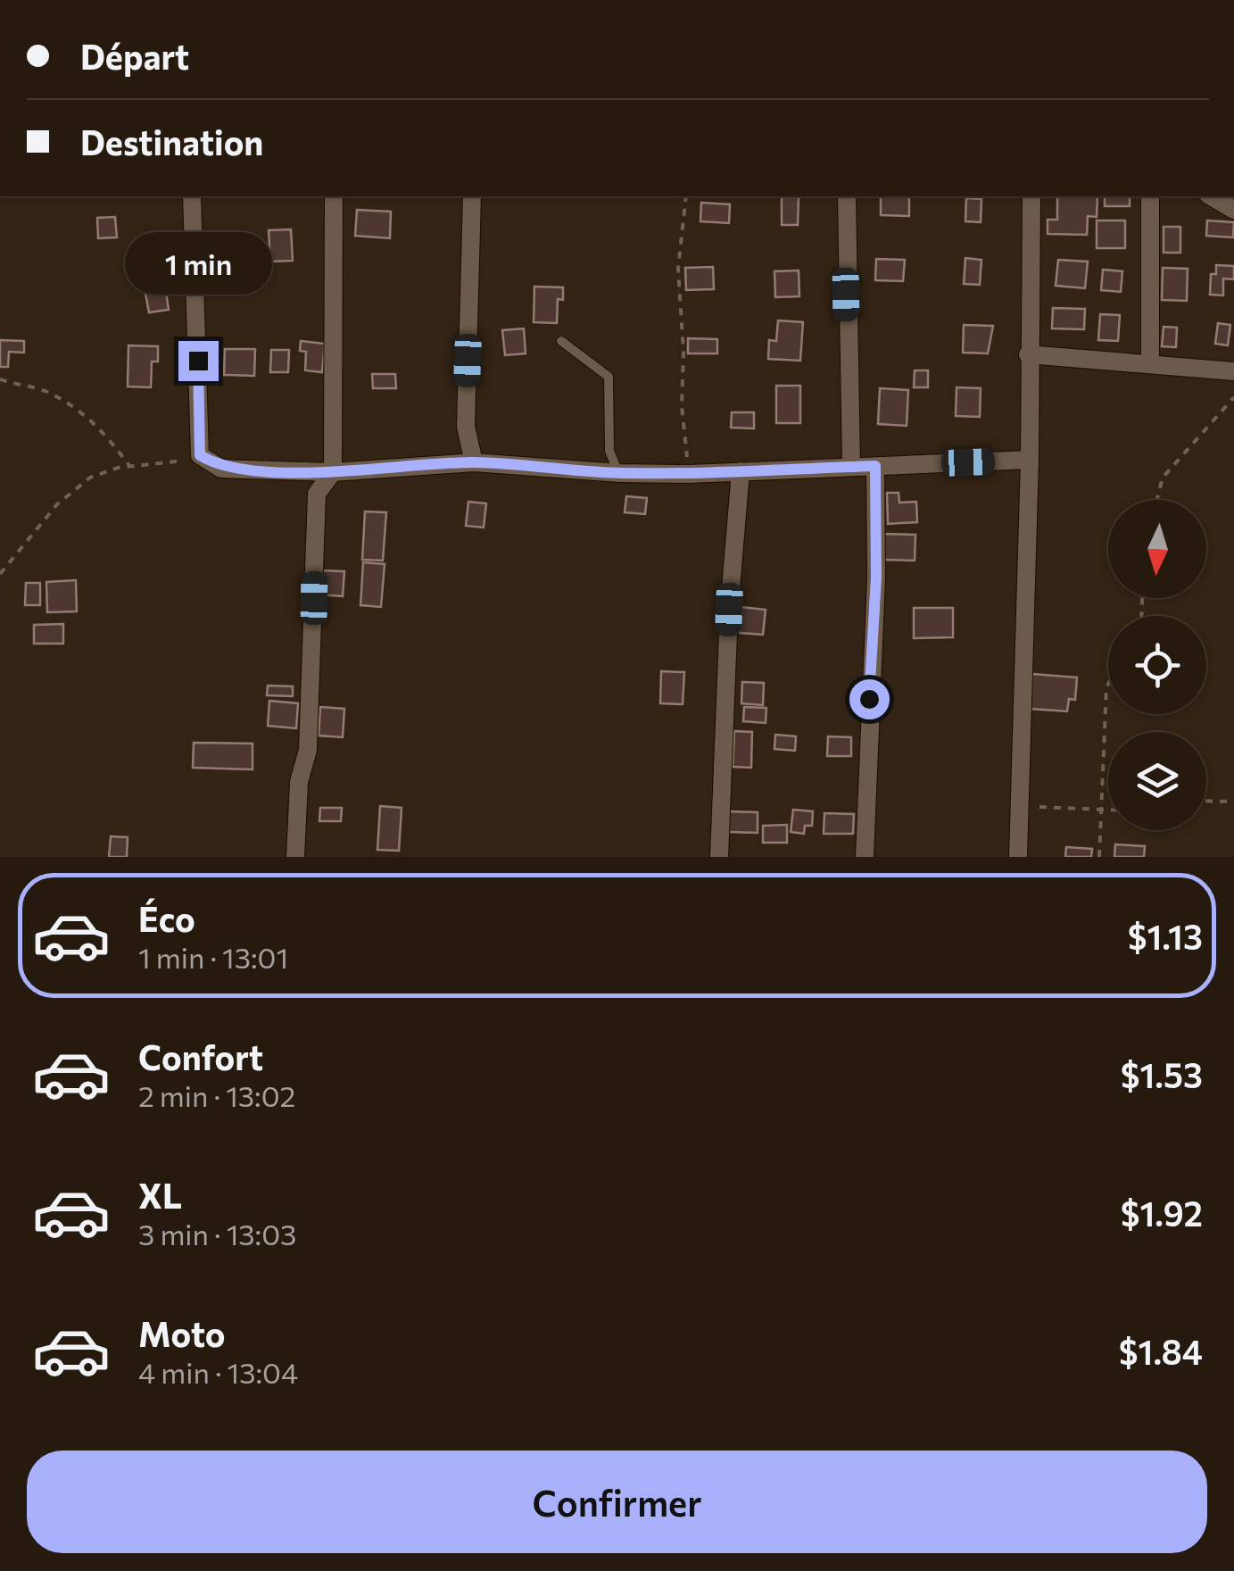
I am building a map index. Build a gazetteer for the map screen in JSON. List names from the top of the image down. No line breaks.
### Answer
{"north":"bottom","page":{"banner":["Départ","Destination"],"bubble":"1 min","list":[{"name":"Éco","note":"1 min · 13:01","value":"$1.13"},{"name":"Confort","note":"2 min · 13:02","value":"$1.53"},{"name":"XL","note":"3 min · 13:03","value":"$1.92"},{"name":"Moto","note":"4 min · 13:04","value":"$1.84"}],"buttons":"Confirmer"}}
